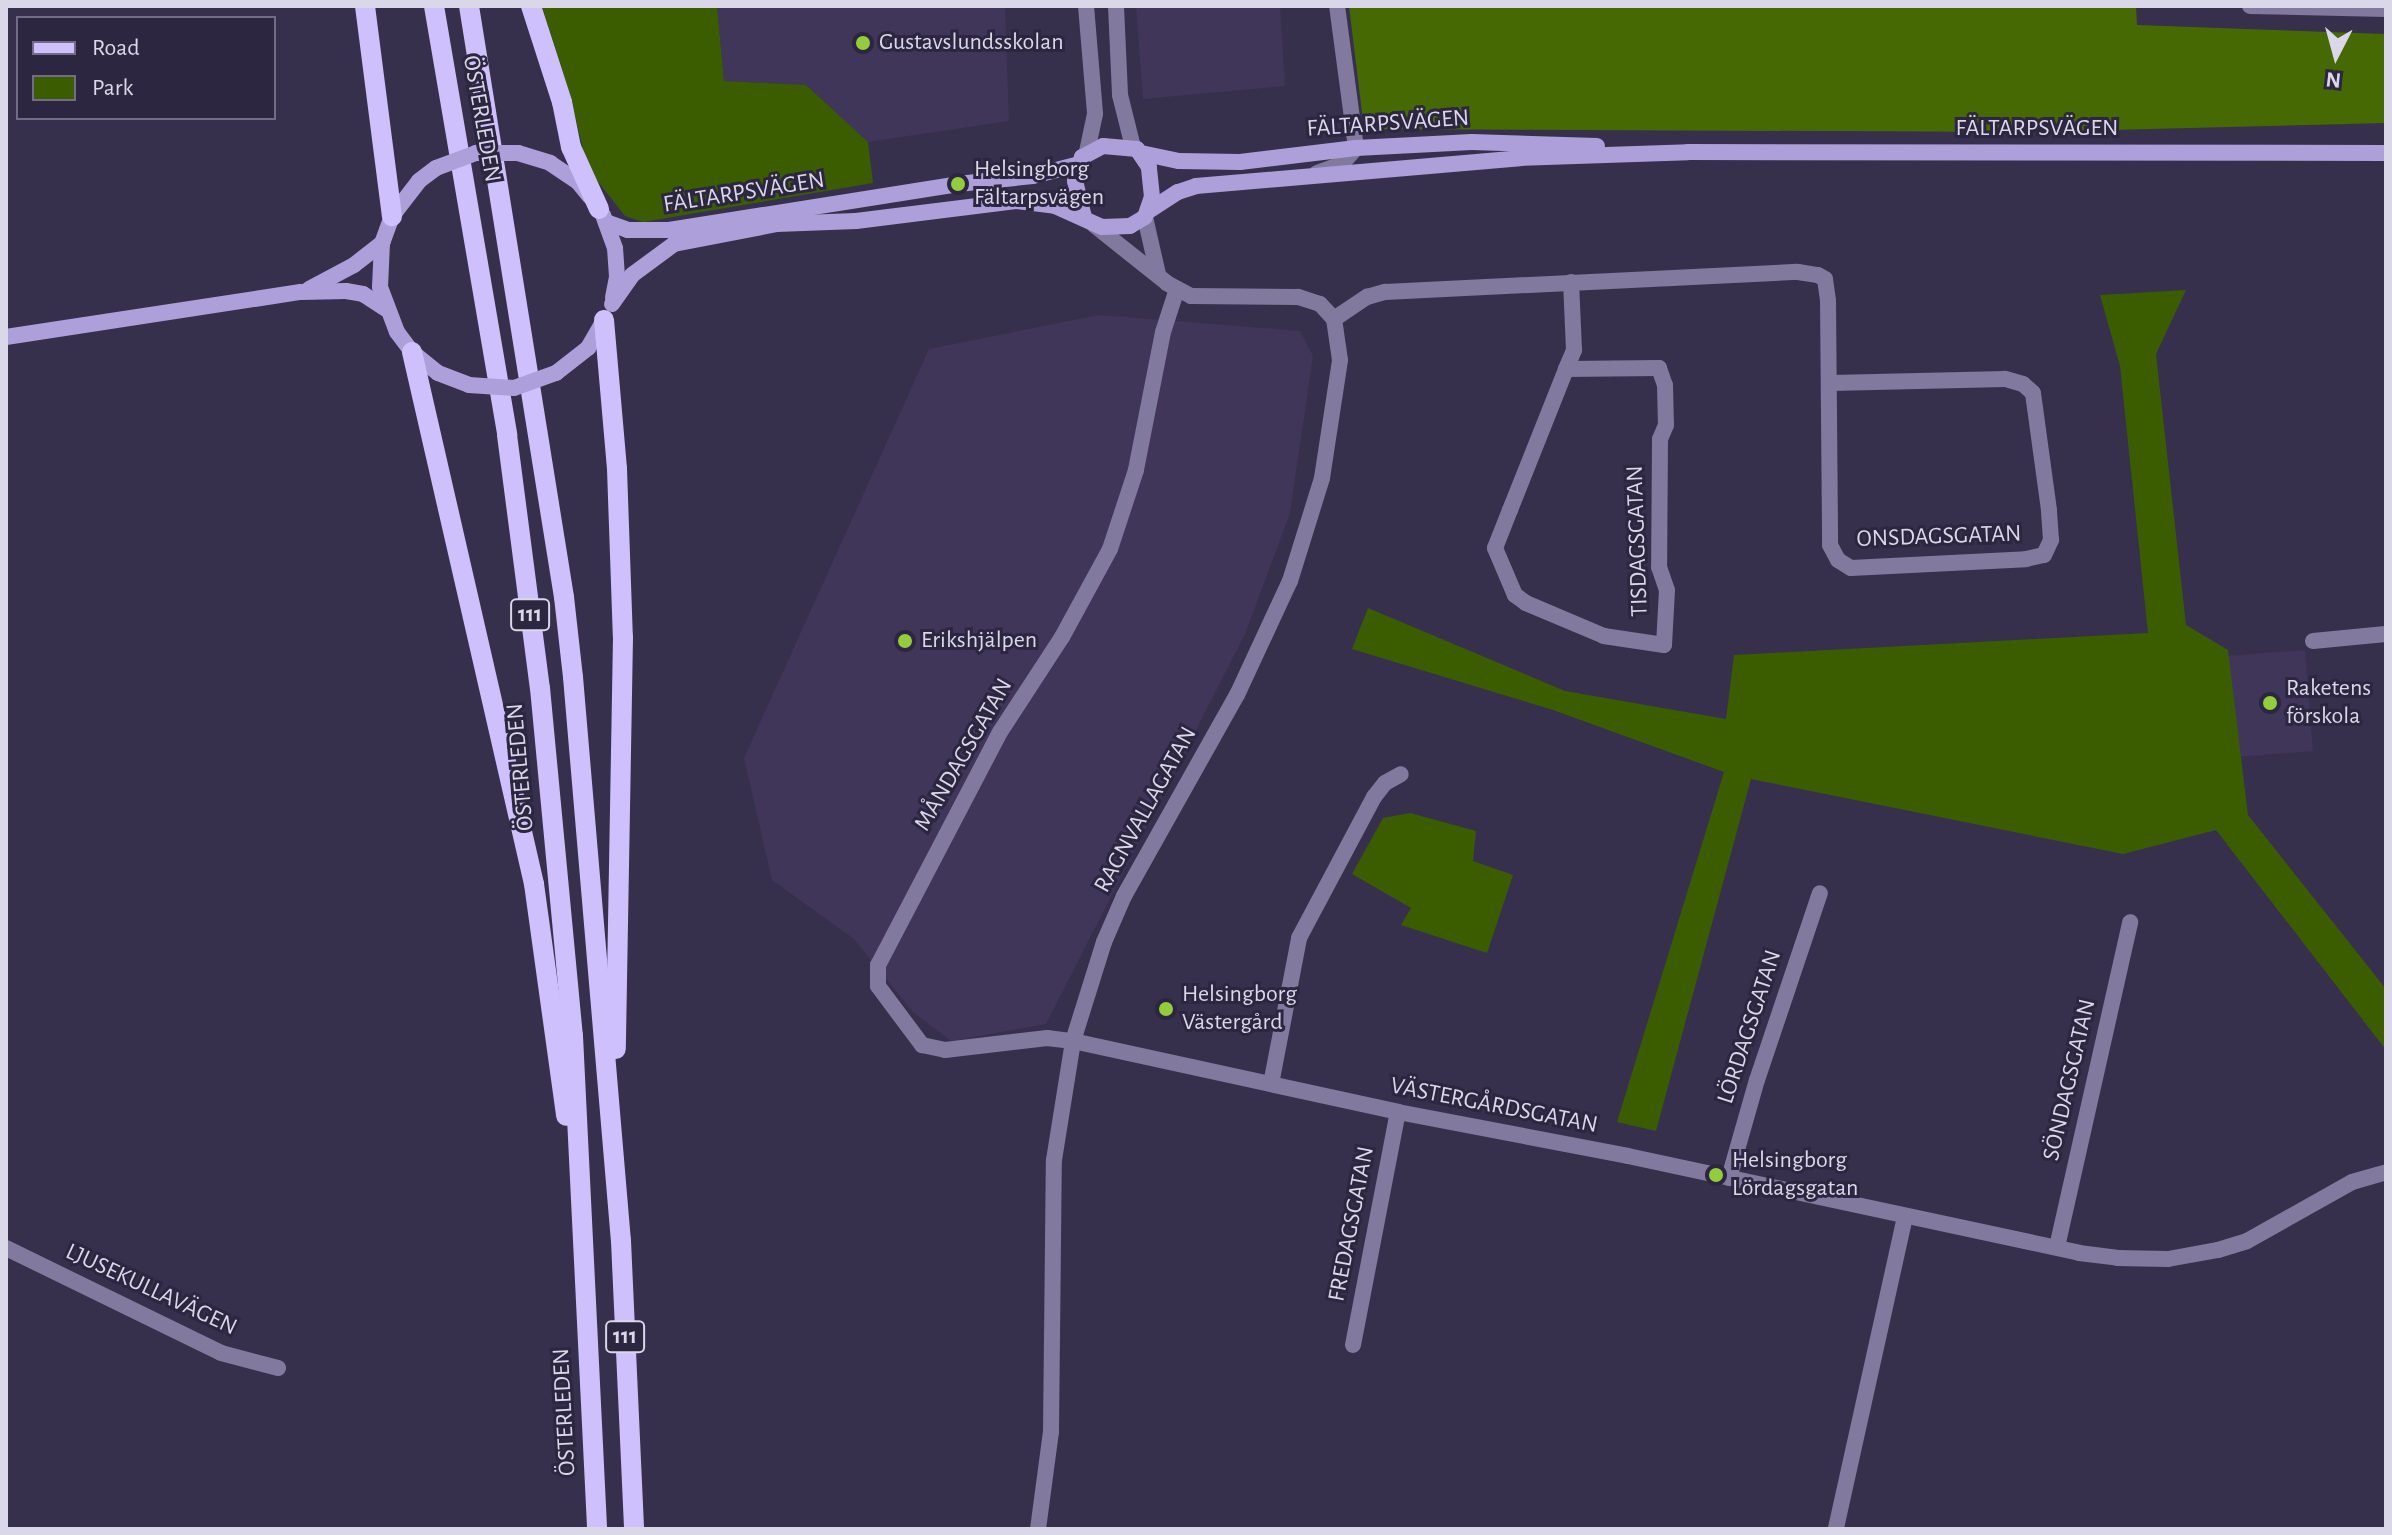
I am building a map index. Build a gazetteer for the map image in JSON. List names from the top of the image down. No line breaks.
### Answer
{"streets":{"main road":["ÖSTERLEDEN","FÄLTARPSVÄGEN","111"],"street":["ONSDAGSGATAN","TISDAGSGATAN","MÅNDAGSGATAN","RAGNVALLAGATAN","LÖRDAGSGATAN","SÖNDAGSGATAN","VÄSTERGÅRDSGATAN","FREDAGSGATAN","LJUSEKULLAVÄGEN"]},"crossings":[["ONSDAGSGATAN","TISDAGSGATAN"],["ONSDAGSGATAN","RAGNVALLAGATAN"],["MÅNDAGSGATAN","RAGNVALLAGATAN"],["MÅNDAGSGATAN","VÄSTERGÅRDSGATAN"],["RAGNVALLAGATAN","VÄSTERGÅRDSGATAN"],["LÖRDAGSGATAN","VÄSTERGÅRDSGATAN"],["SÖNDAGSGATAN","VÄSTERGÅRDSGATAN"],["VÄSTERGÅRDSGATAN","FREDAGSGATAN"]],"places":["Gustavslundsskolan","Helsingborg Fältarpsvägen","Erikshjälpen","Raketens förskola","Helsingborg Västergård","Helsingborg Lördagsgatan"],"legend":["Road","Park"],"north":"bottom"}
